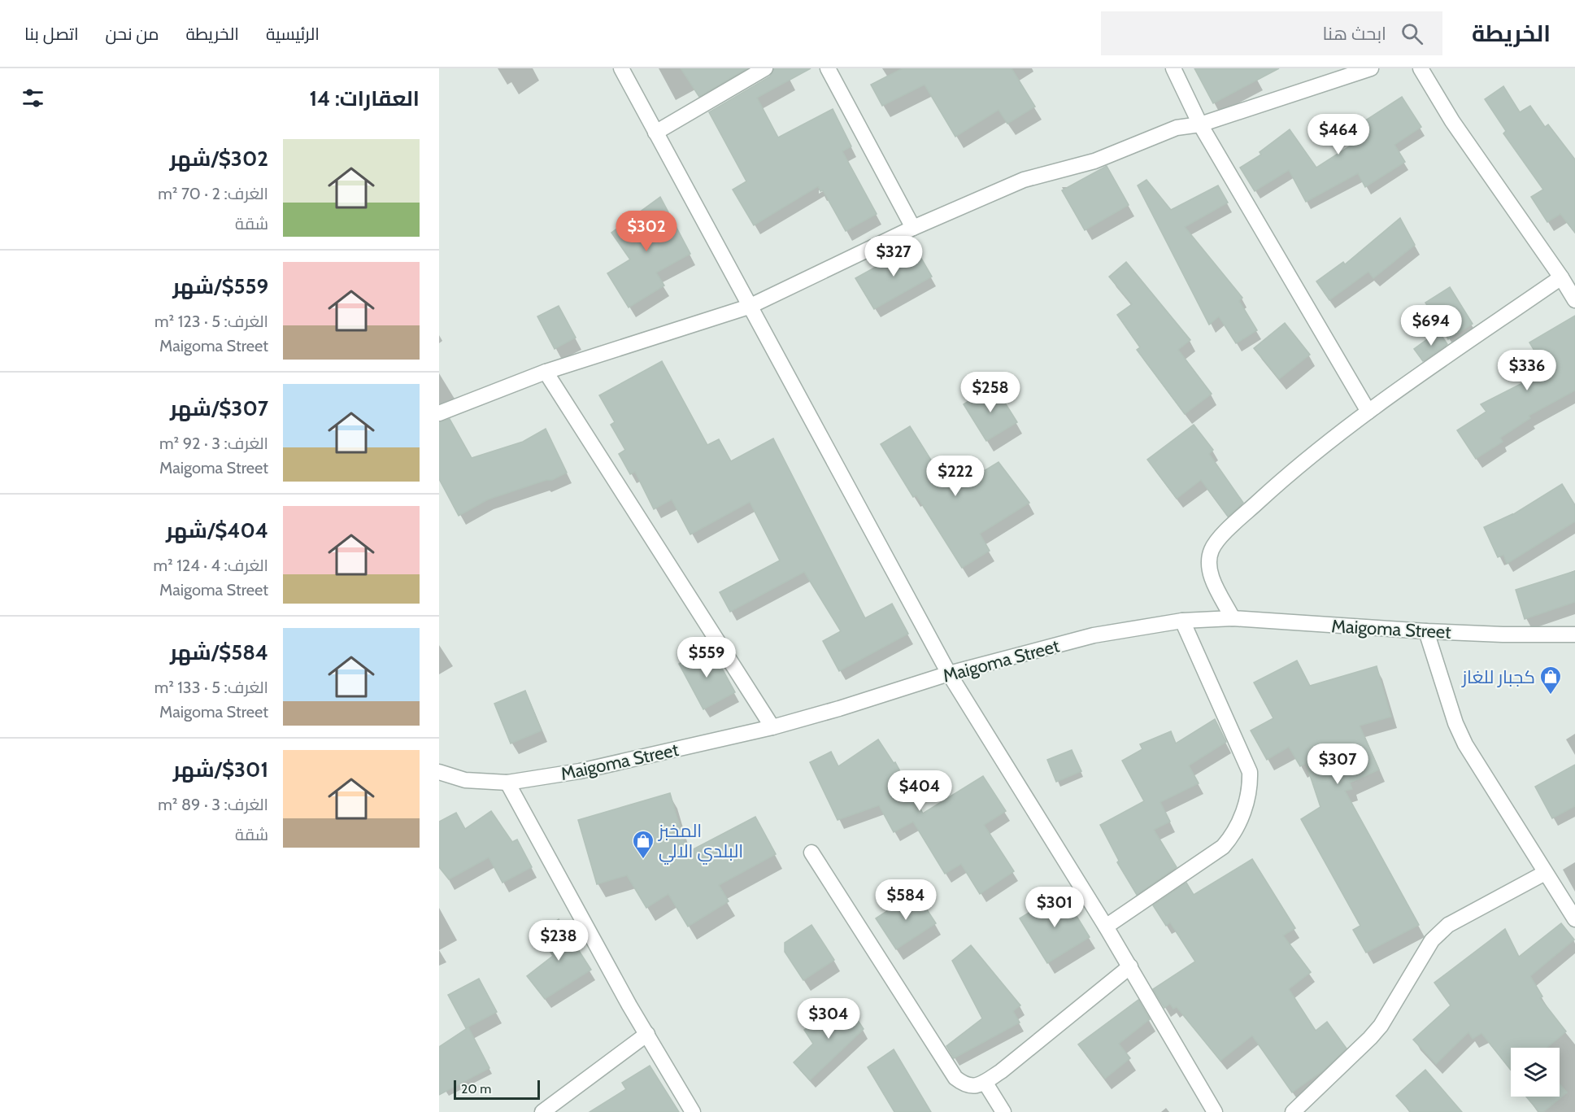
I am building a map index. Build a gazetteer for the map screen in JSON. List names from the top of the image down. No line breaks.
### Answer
{"streets":{"street":["Maigoma Street"]},"places":{"shop":["كجبار للغاز","المخبز البلدي الالي"]},"scale_bar":"20 m","page":{"header":"الخريطة","search":"ابحث هنا","nav":["الرئيسية","الخريطة","من نحن","اتصل بنا"],"heading":"العقارات: 14","price":["$464","$302","$327","$694","$336","$258","$222","$559","$307","$404","$584","$301","$238","$304"],"list":[{"name":"$302/شهر","note":"الغرف: 2 · 70 m² · شقة"},{"name":"$559/شهر","note":"الغرف: 5 · 123 m² · Maigoma Street"},{"name":"$307/شهر","note":"الغرف: 3 · 92 m² · Maigoma Street"},{"name":"$404/شهر","note":"الغرف: 4 · 124 m² · Maigoma Street"},{"name":"$584/شهر","note":"الغرف: 5 · 133 m² · Maigoma Street"},{"name":"$301/شهر","note":"الغرف: 3 · 89 m² · شقة"}],"scale":"20 m"}}
